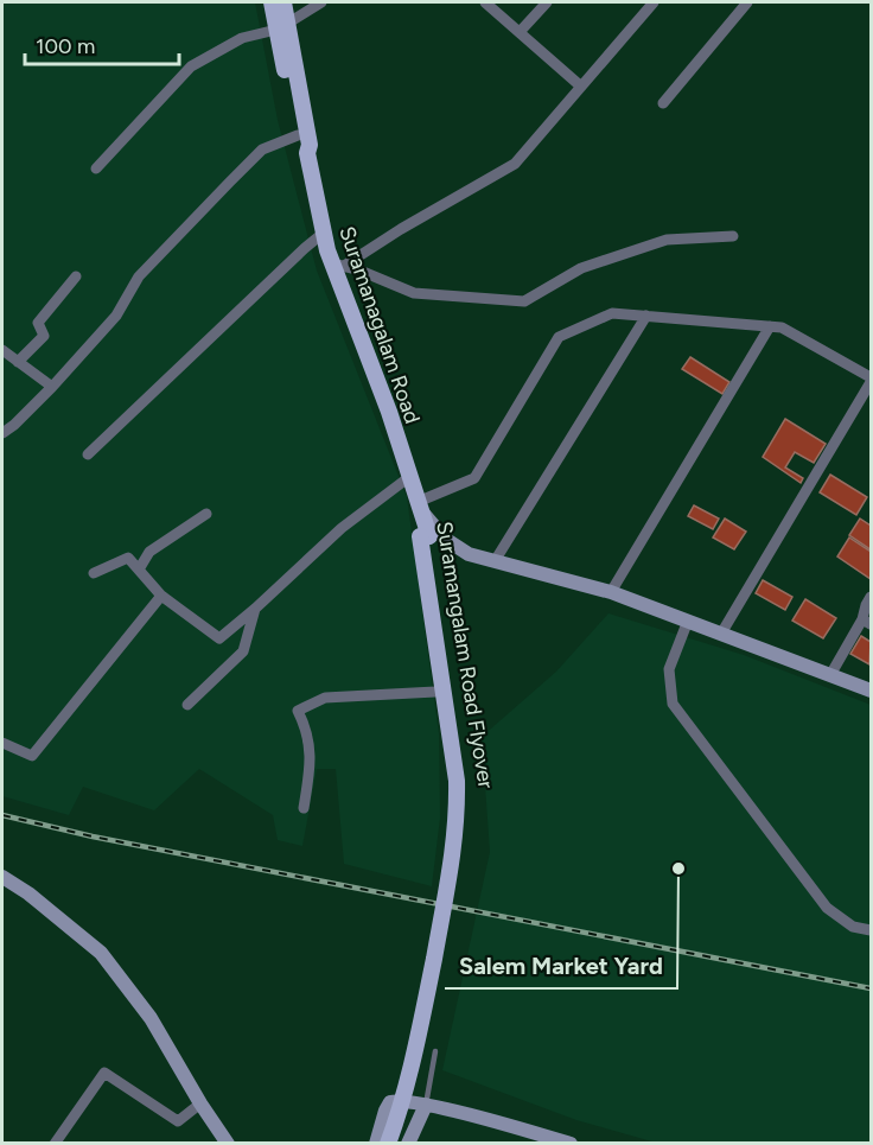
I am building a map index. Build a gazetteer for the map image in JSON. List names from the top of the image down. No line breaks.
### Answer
{"streets":{"main road":["Suramanagalam Road","Suramangalam Road Flyover"]},"crossings":[["Suramanagalam Road","Suramangalam Road Flyover"]],"places":["Salem Market Yard"],"scale_bar":"100 m"}
